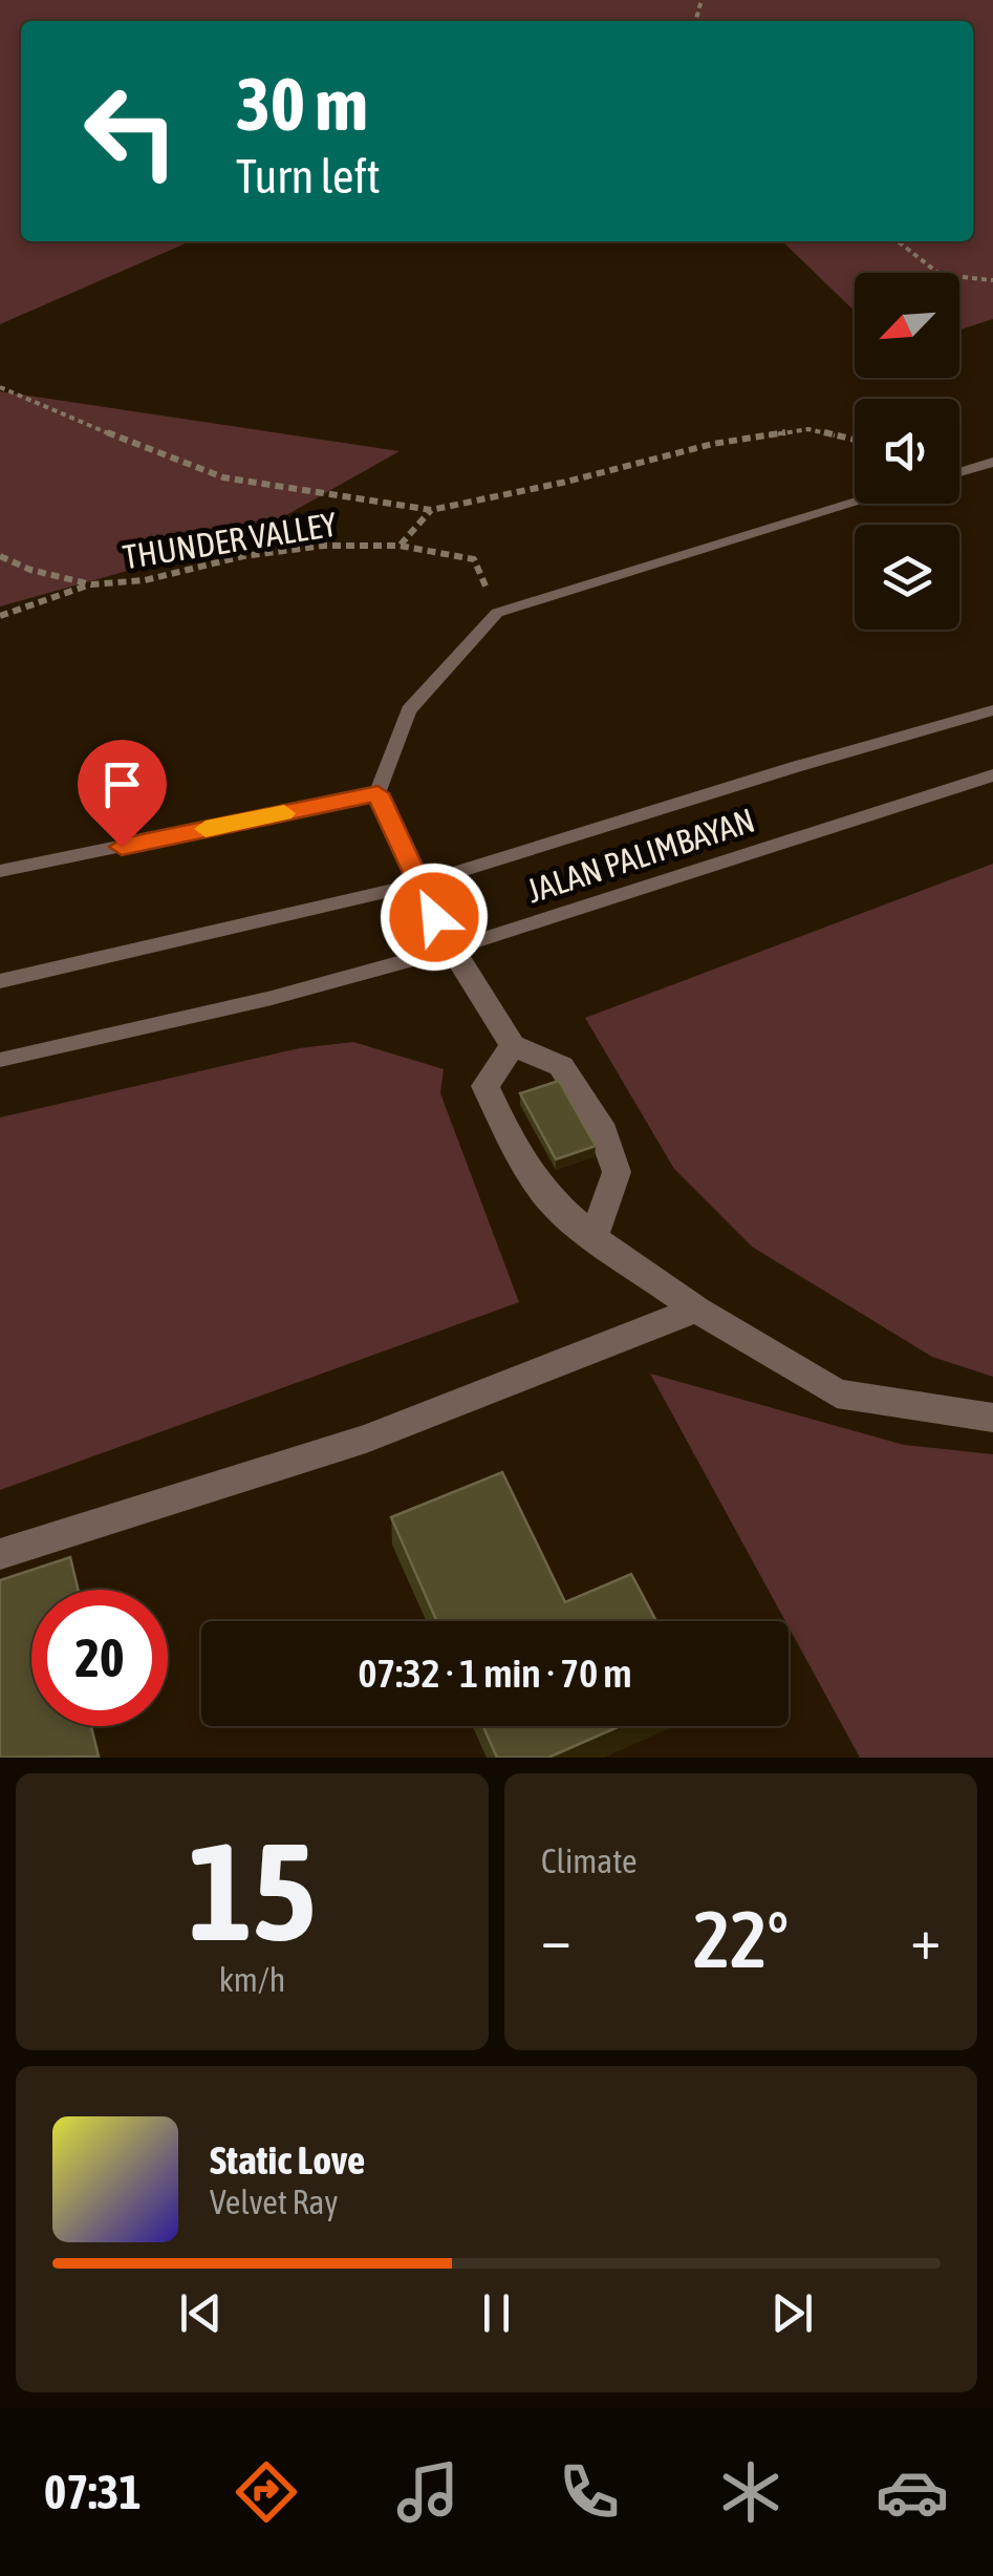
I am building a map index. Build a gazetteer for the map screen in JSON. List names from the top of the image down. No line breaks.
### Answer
{"streets":{"lane":["JALAN PALIMBAYAN"],"path":["THUNDER VALLEY"]},"north":"bottom left","page":{"turn":["30 m","Turn left"],"limit":"20","trip":"07:32 · 1 min · 70 m","tile":[["15","km/h"],"Climate"],"heat":["−","22°","+"],"song":["Static Love","Velvet Ray"],"tabs":"07:31"}}
